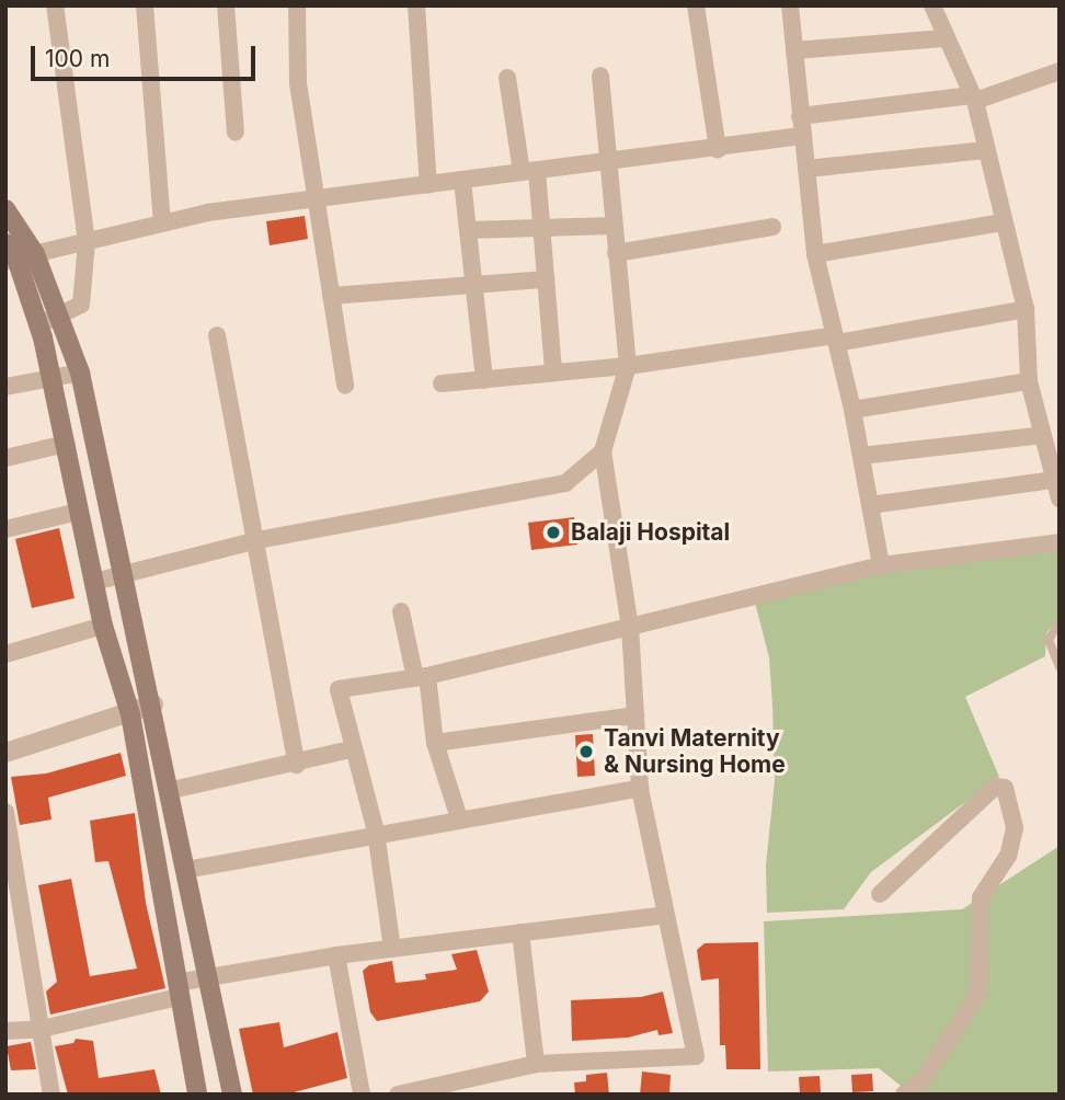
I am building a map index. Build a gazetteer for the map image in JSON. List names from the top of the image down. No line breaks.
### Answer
{"places":["Balaji Hospital","Tanvi Maternity & Nursing Home"],"scale_bar":"100 m"}
